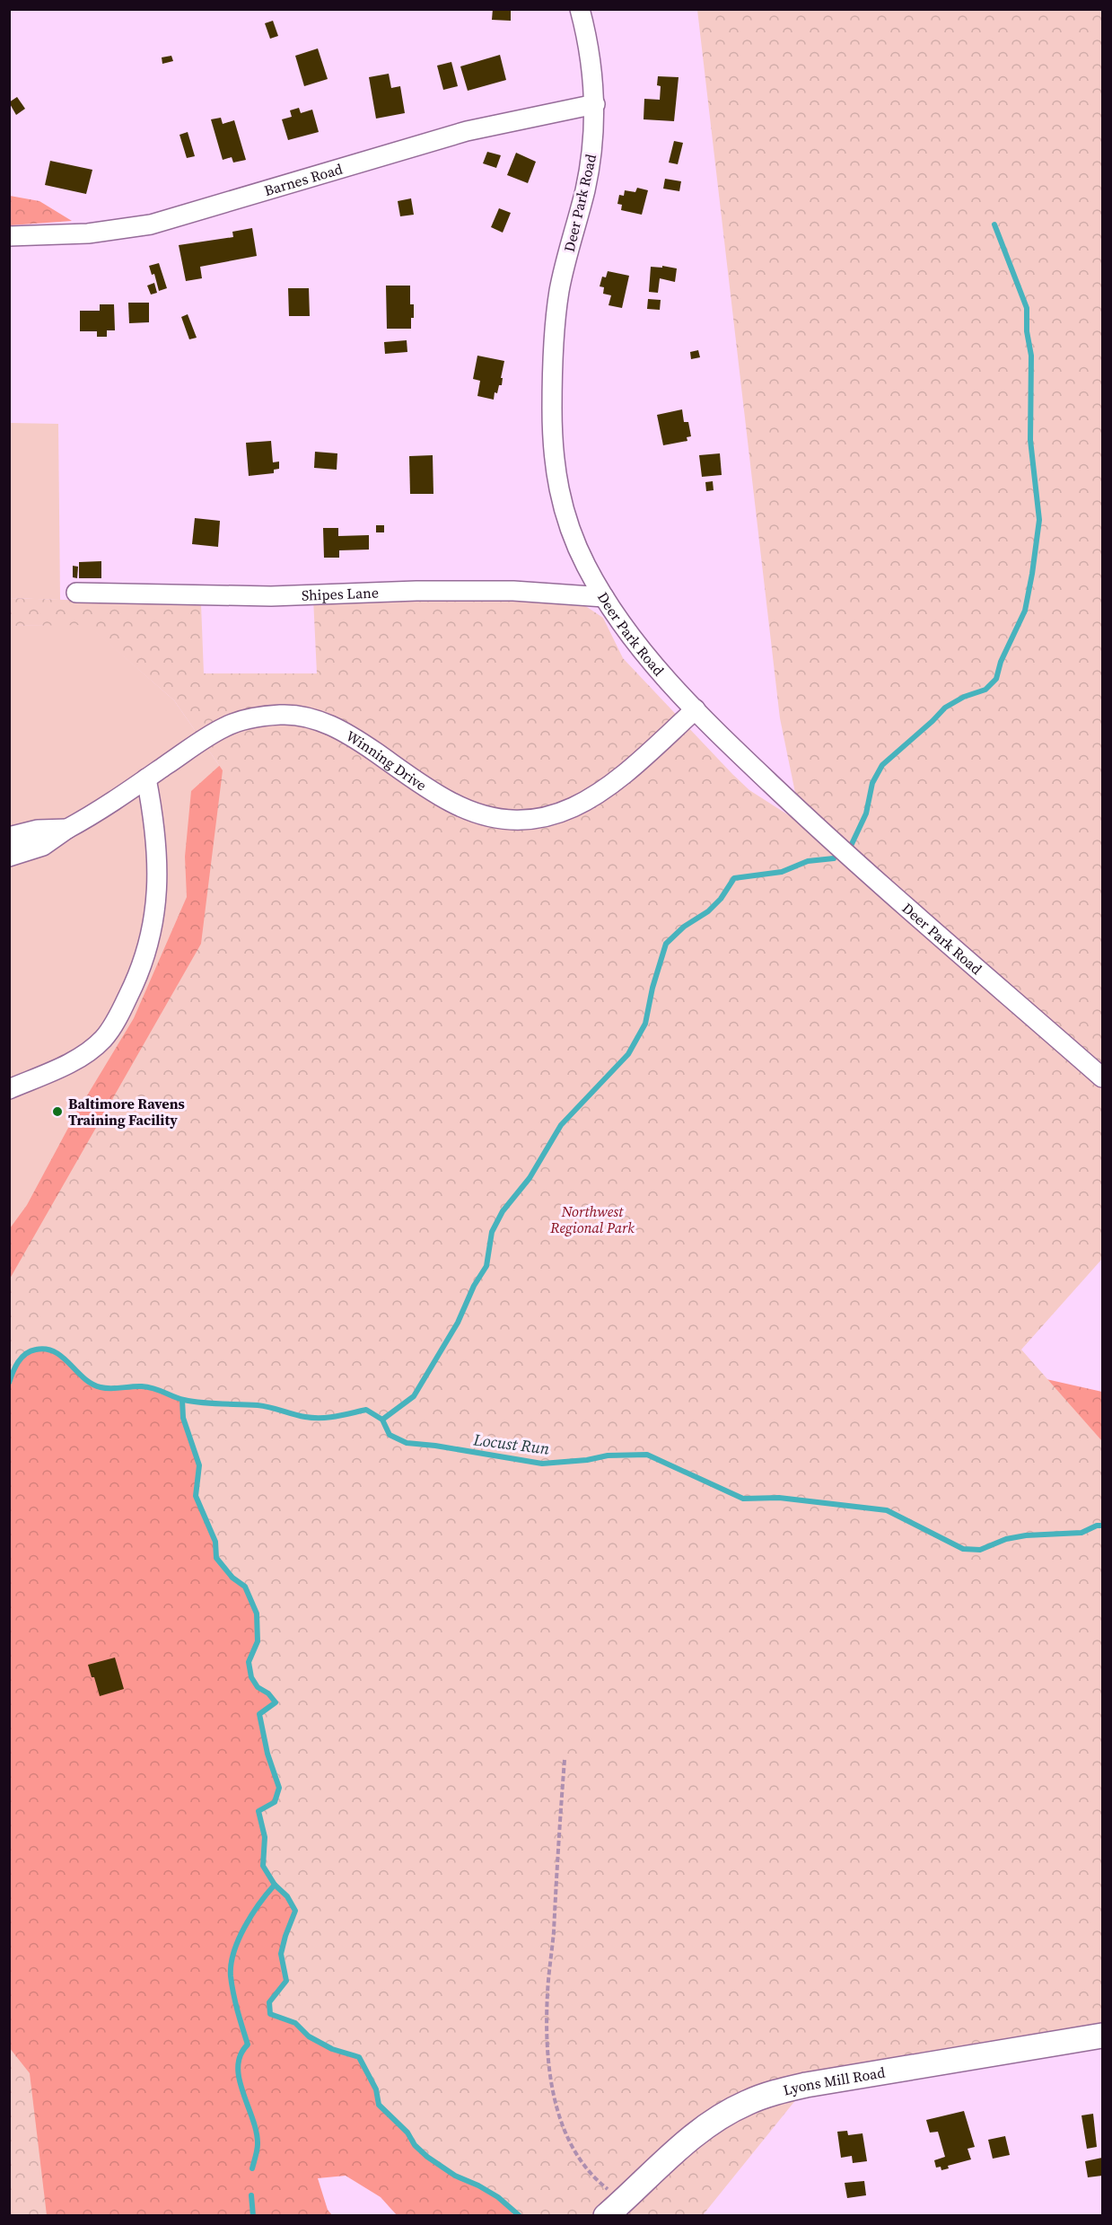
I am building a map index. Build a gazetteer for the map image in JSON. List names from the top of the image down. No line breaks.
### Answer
{"streets":{"main road":["Lyons Mill Road"],"street":["Barnes Road","Deer Park Road","Shipes Lane","Winning Drive"]},"crossings":[["Barnes Road","Deer Park Road"],["Deer Park Road","Shipes Lane"],["Deer Park Road","Winning Drive"]],"water":["Locust Run"],"parks":["Northwest Regional Park"],"places":["Baltimore Ravens Training Facility"]}
